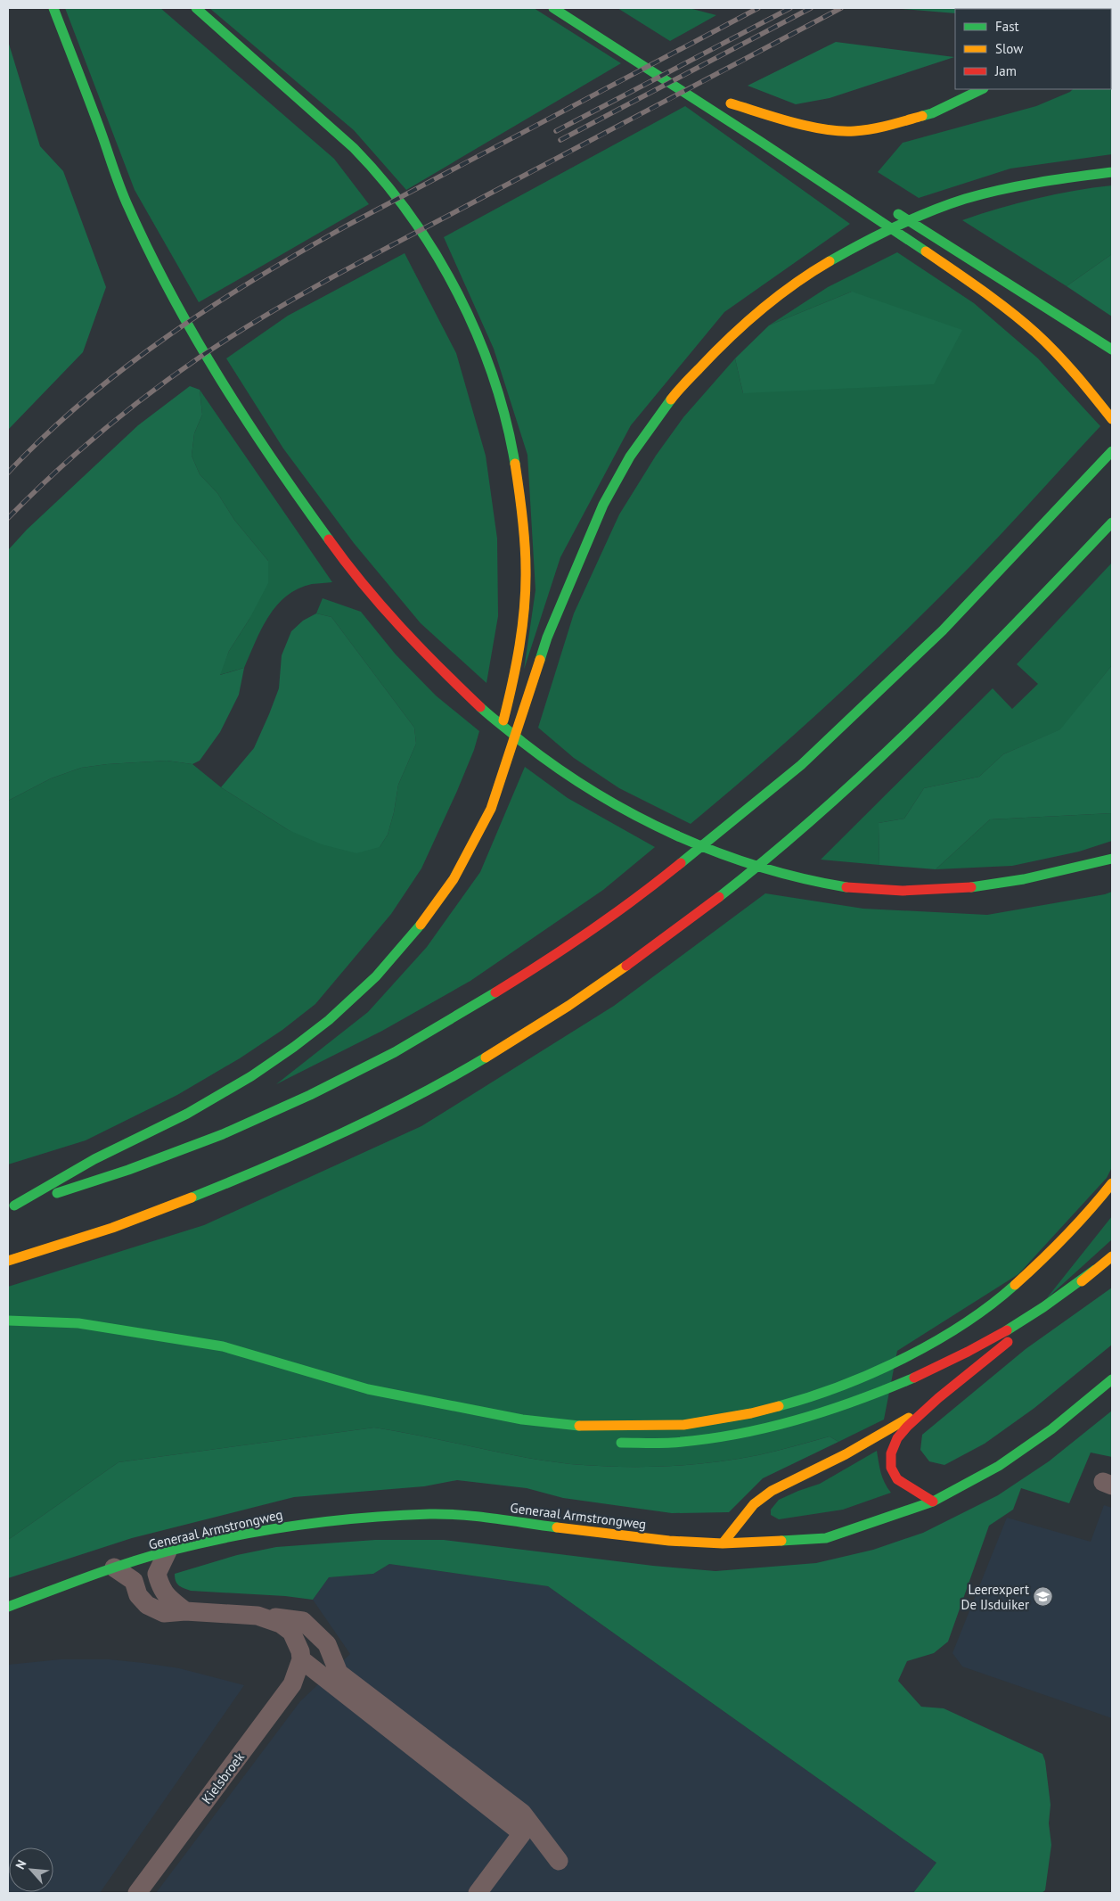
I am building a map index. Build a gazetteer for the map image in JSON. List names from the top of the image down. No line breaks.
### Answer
{"streets":{"main road":["Generaal Armstrongweg"],"street":["Kielsbroek"]},"places":{"school or university":["Leerexpert De IJsduiker"]},"legend":["Fast","Slow","Jam"],"north":"top left"}
